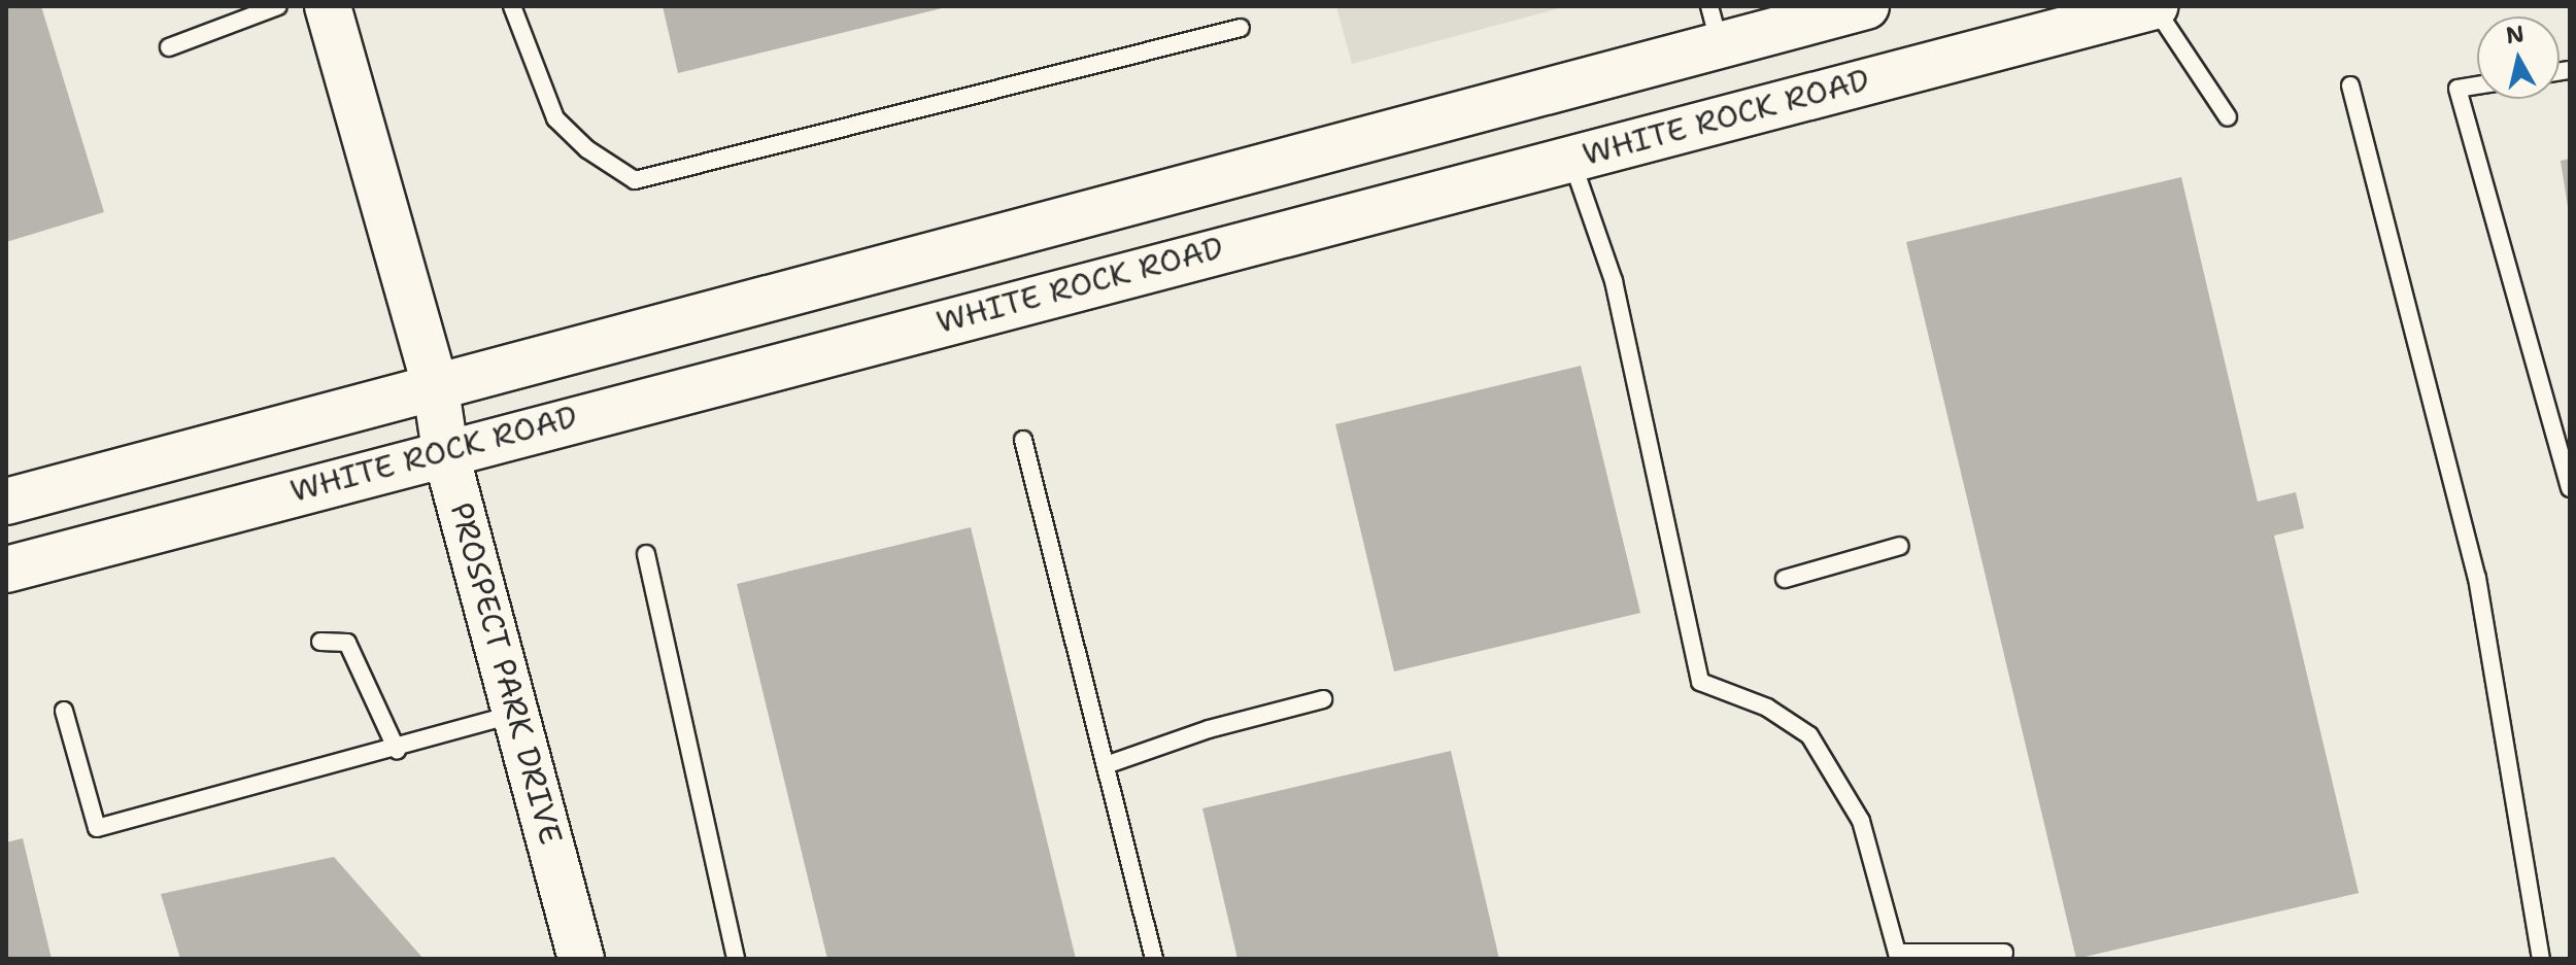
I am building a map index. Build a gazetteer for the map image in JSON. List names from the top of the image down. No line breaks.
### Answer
{"streets":{"main road":["WHITE ROCK ROAD","PROSPECT PARK DRIVE"]},"crossings":[["WHITE ROCK ROAD","PROSPECT PARK DRIVE"]],"north":"top"}
